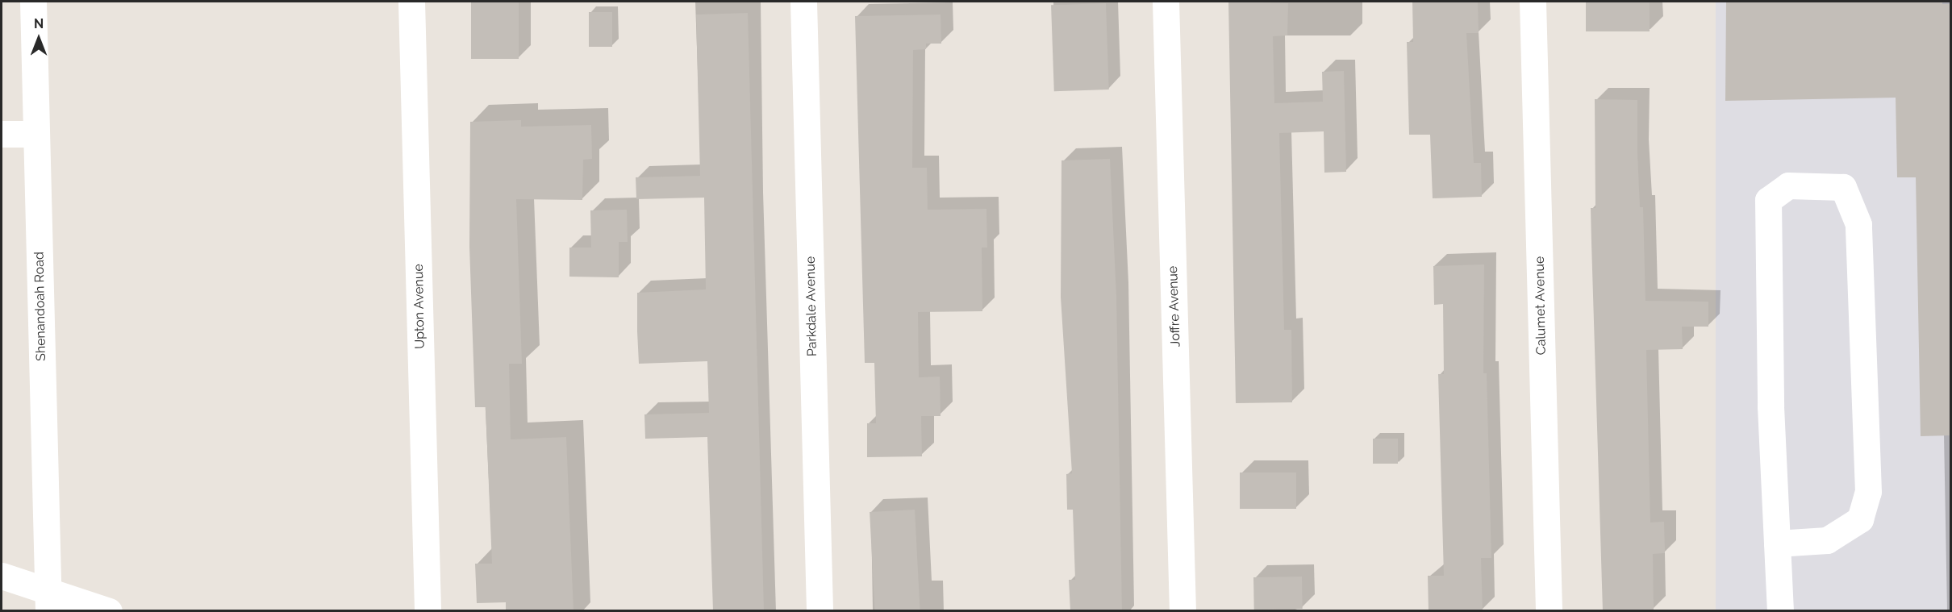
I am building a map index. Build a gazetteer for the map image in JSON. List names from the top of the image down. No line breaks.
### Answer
{"streets":{"street":["Calumet Avenue","Shenandoah Road","Upton Avenue","Parkdale Avenue","Joffre Avenue"]},"north":"top"}
